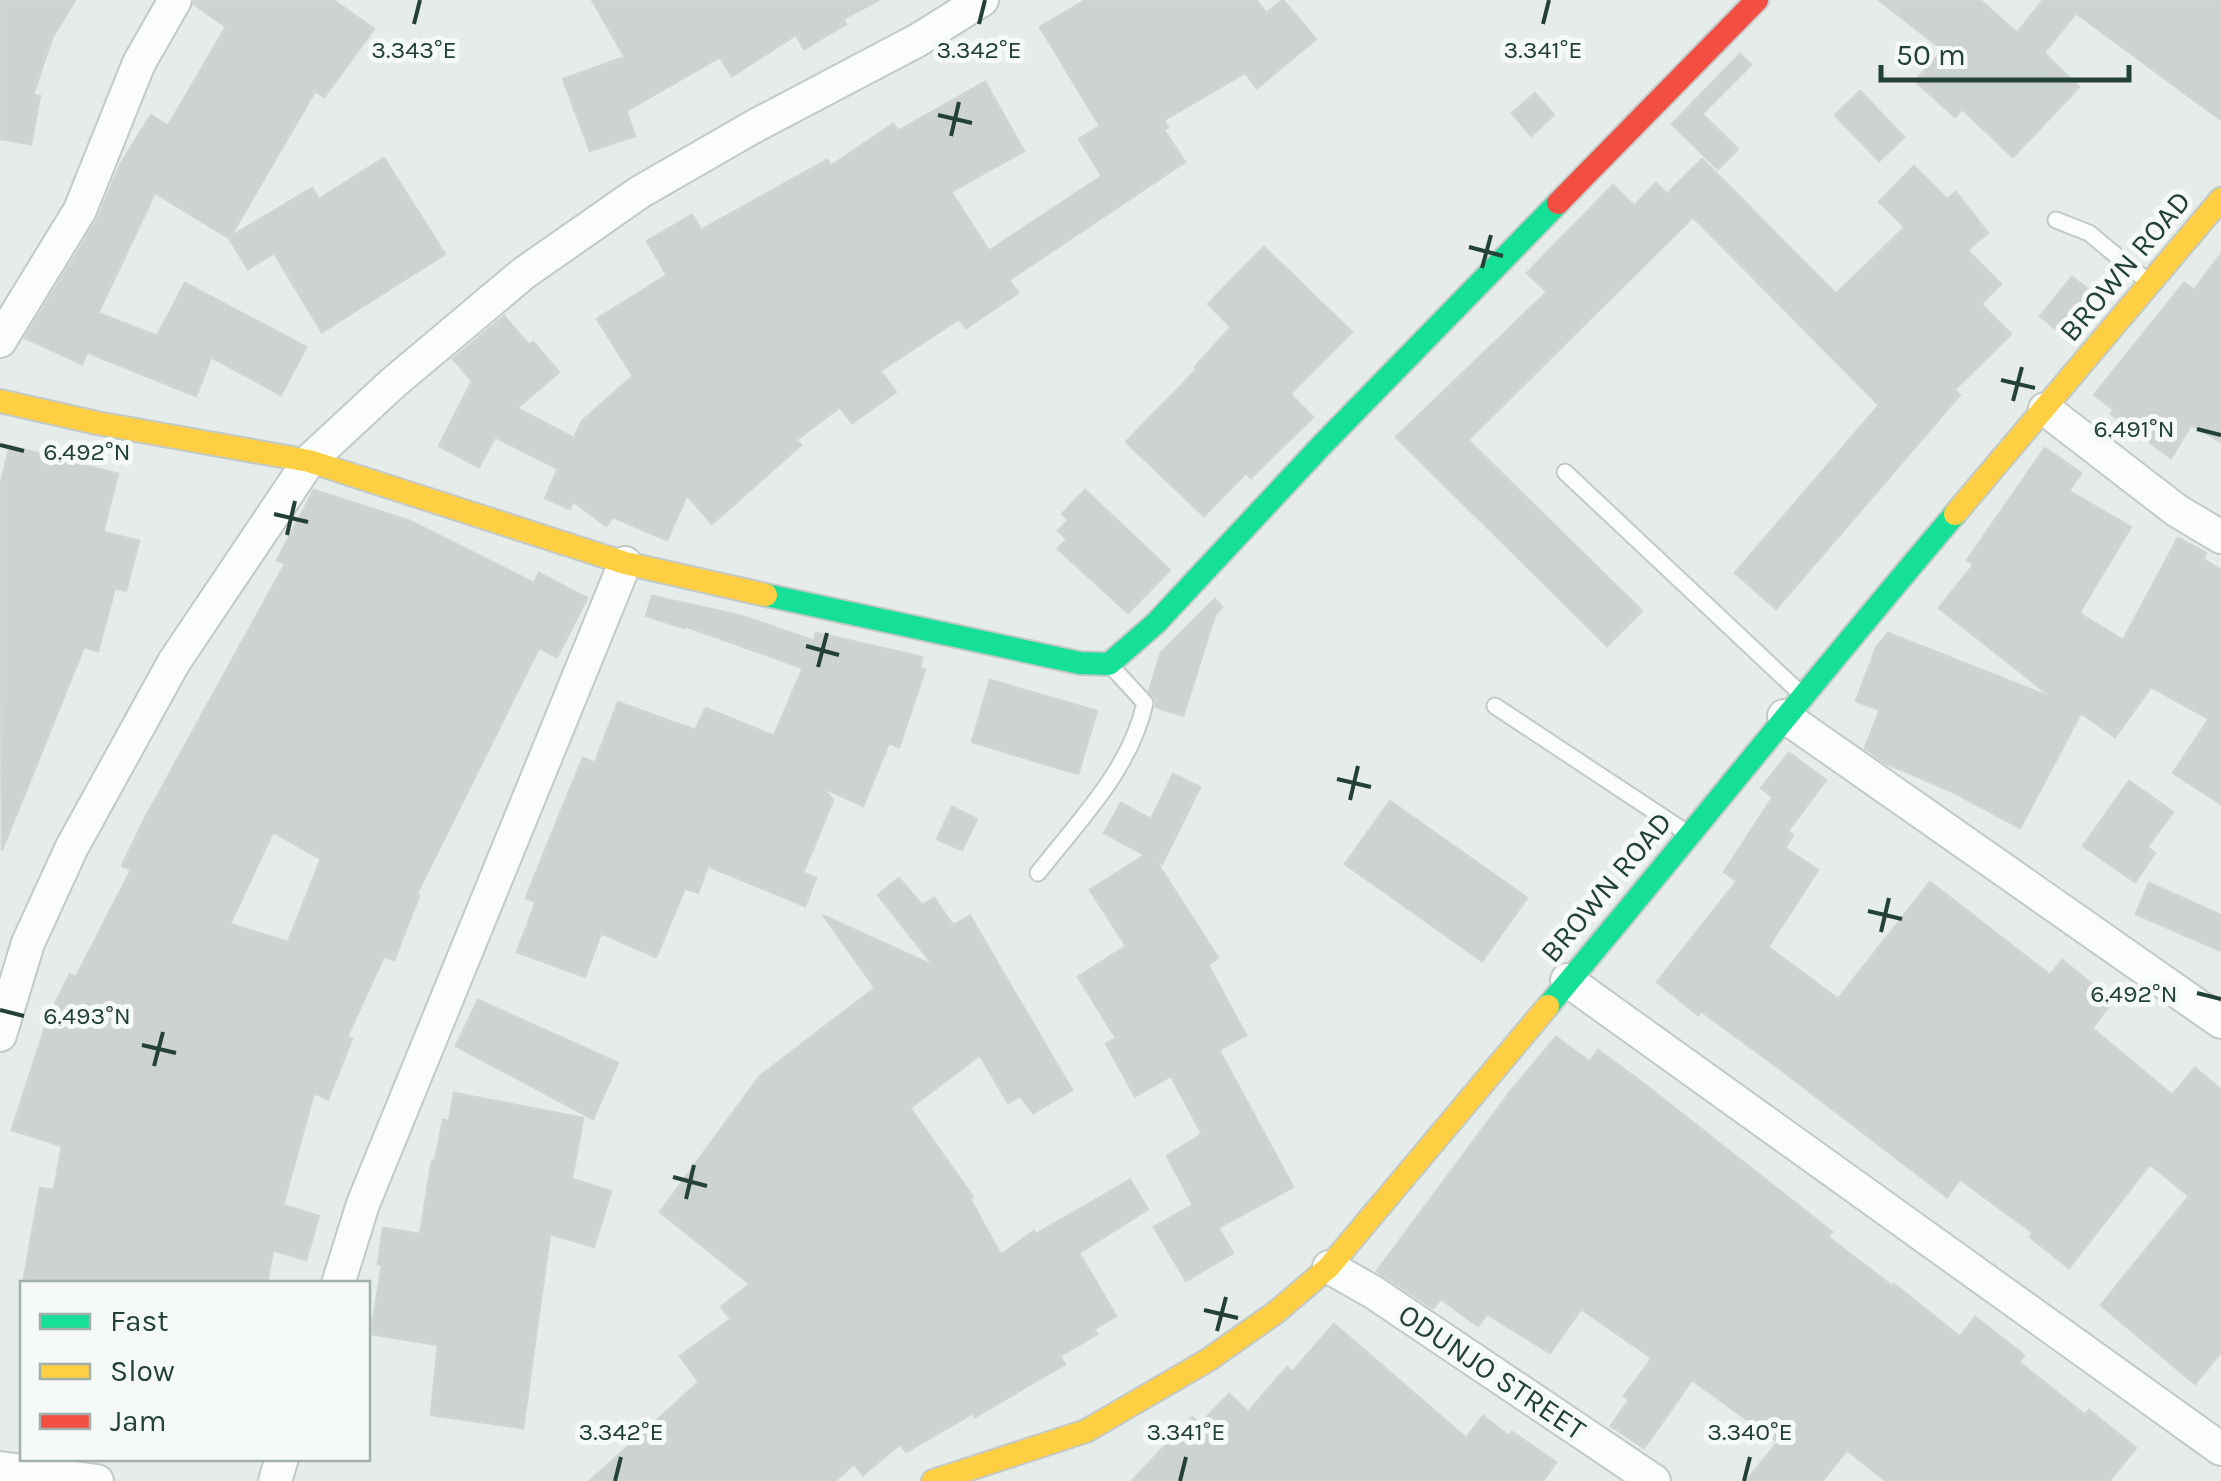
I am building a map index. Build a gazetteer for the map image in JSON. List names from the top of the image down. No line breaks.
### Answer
{"streets":{"street":["BROWN ROAD","ODUNJO STREET"]},"crossings":[["BROWN ROAD","ODUNJO STREET"]],"legend":["Fast","Slow","Jam"],"scale_bar":"50 m","coordinates":["3.343°E","3.342°E","3.341°E","6.491°N","6.492°N","6.493°N","3.340°E"]}
